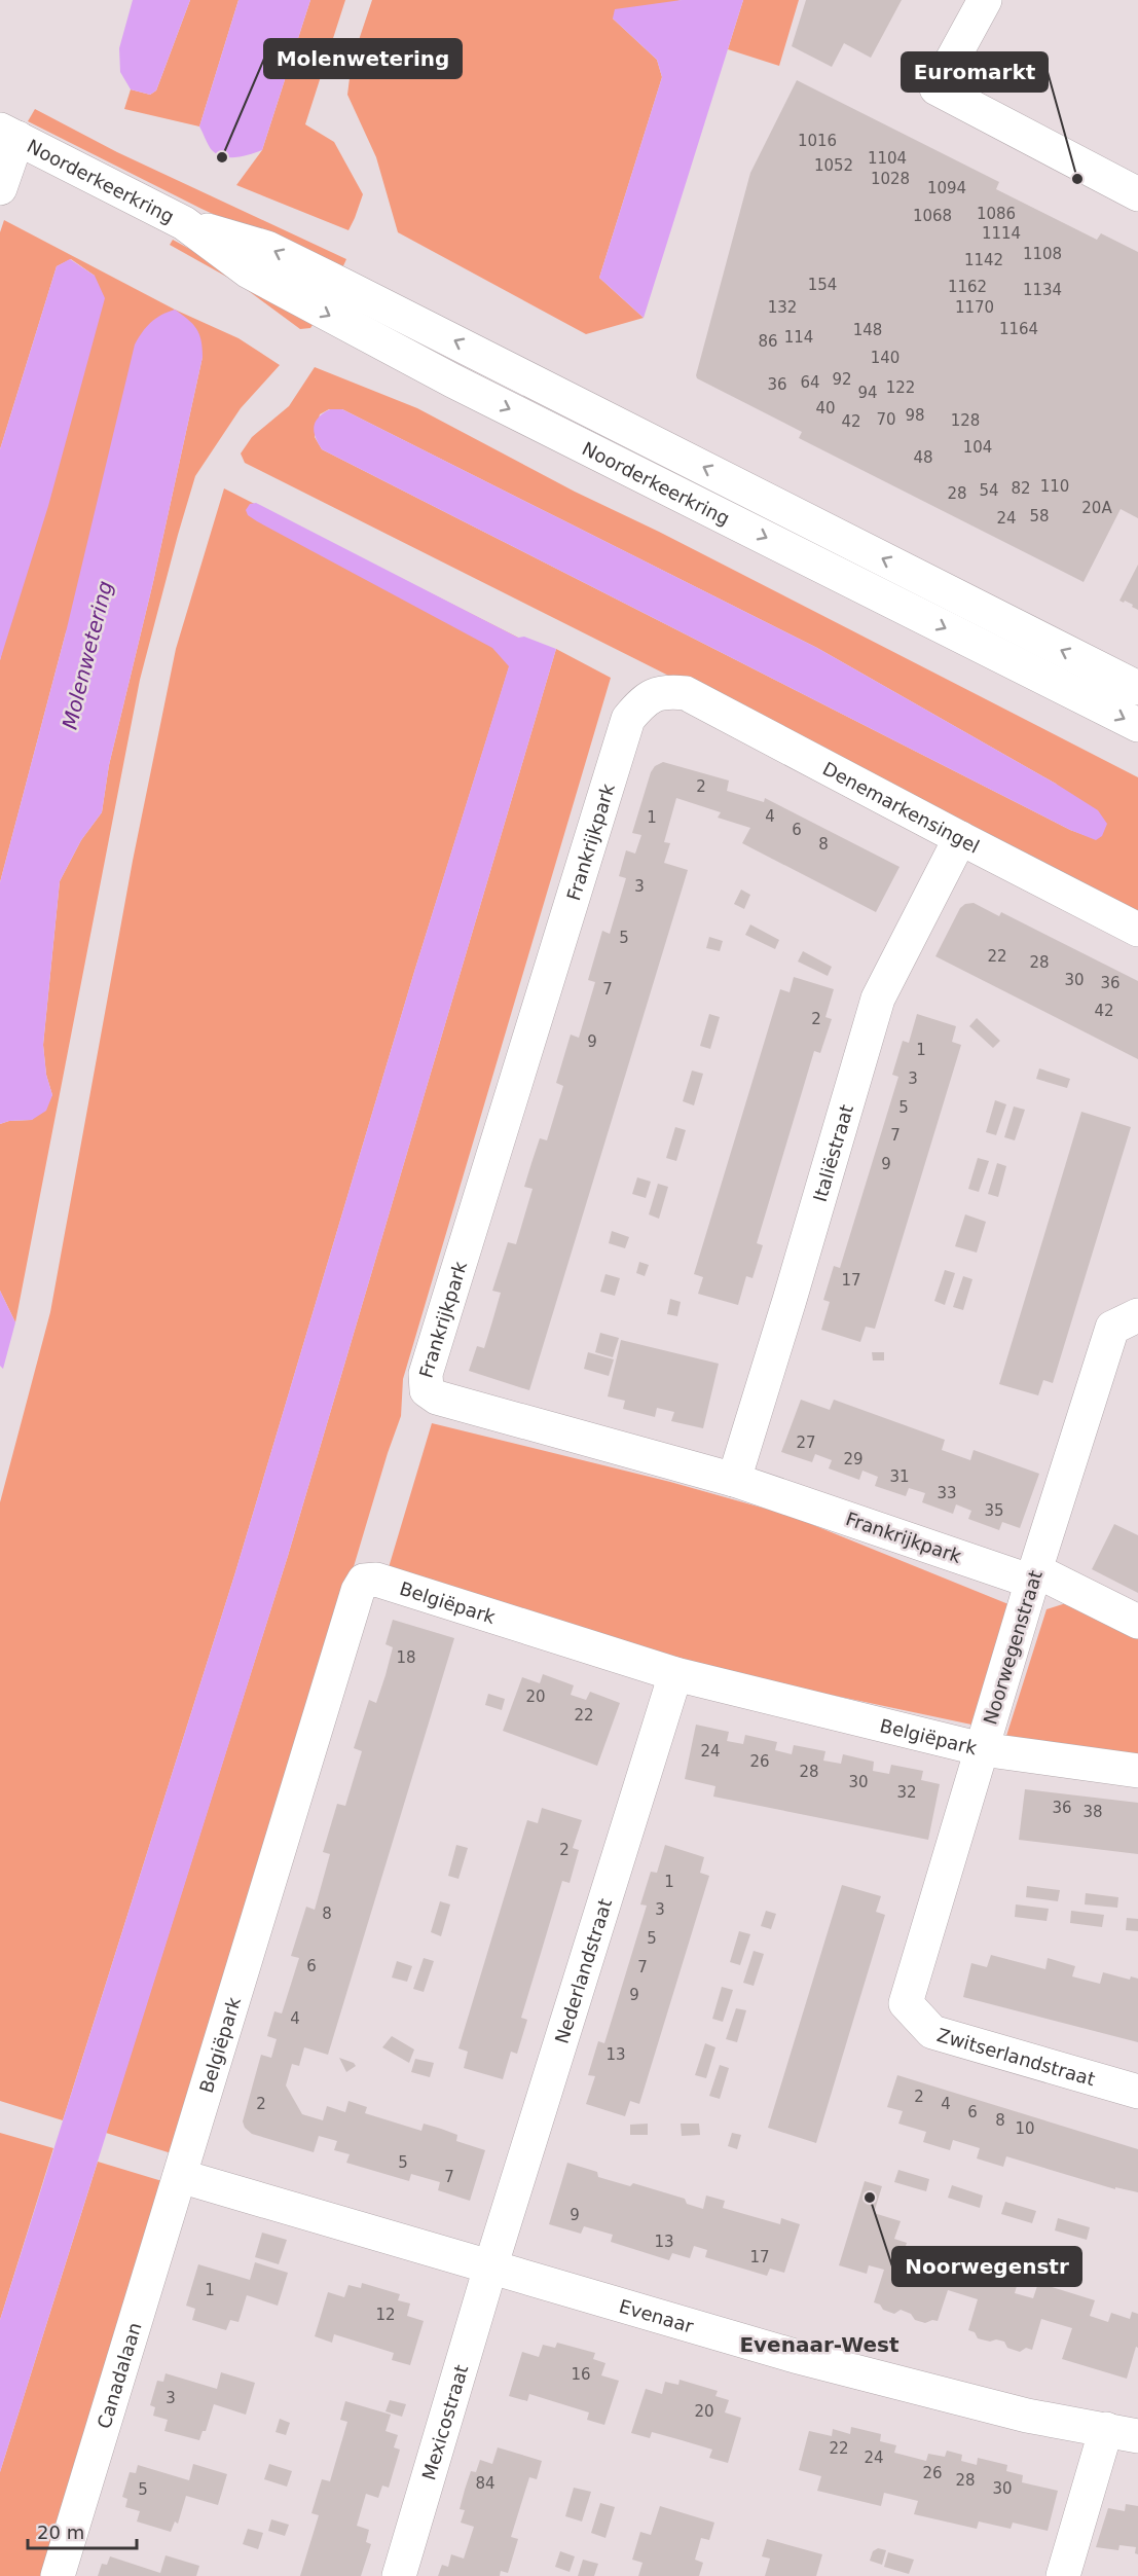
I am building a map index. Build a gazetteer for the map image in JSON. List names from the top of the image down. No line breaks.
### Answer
{"streets":{"street":["Noorderkeerkring","Denemarkensingel","Frankrijkpark","Italiëstraat","Belgiëpark","Noorwegenstraat","Nederlandstraat","Zwitserlandstraat","Evenaar","Canadalaan","Mexicostraat"]},"crossings":[["Denemarkensingel","Frankrijkpark"],["Denemarkensingel","Italiëstraat"],["Frankrijkpark","Italiëstraat"],["Frankrijkpark","Noorwegenstraat"],["Belgiëpark","Noorwegenstraat"],["Belgiëpark","Nederlandstraat"],["Belgiëpark","Evenaar"],["Belgiëpark","Canadalaan"],["Noorwegenstraat","Zwitserlandstraat"],["Nederlandstraat","Evenaar"],["Nederlandstraat","Mexicostraat"],["Evenaar","Canadalaan"],["Evenaar","Mexicostraat"]],"districts":["Evenaar-West"],"water":["Molenwetering"],"places":["Molenwetering","Euromarkt","Noorwegenstr"],"house_numbers":["1016","1104","1052","1028","1094","1086","1068","1114","1108","1142","154","1162","1134","132","1170","1164","148","114","86","140","92","64","36","122","94","40","98","70","128","42","104","48","110","82","54","28","20A","58","24","2","4","1","6","8","3","5","22","28","30","36","7","42","2","9","1","3","5","7","9","17","27","29","31","33","35","18","20","22","24","26","28","30","32","36","38","2","1","3","8","5","6","7","9","4","13","2","2","4","6","8","10","5","7","9","13","17","1","12","16","3","20","22","24","26","28","84","30","5"],"scale_bar":"20 m"}
